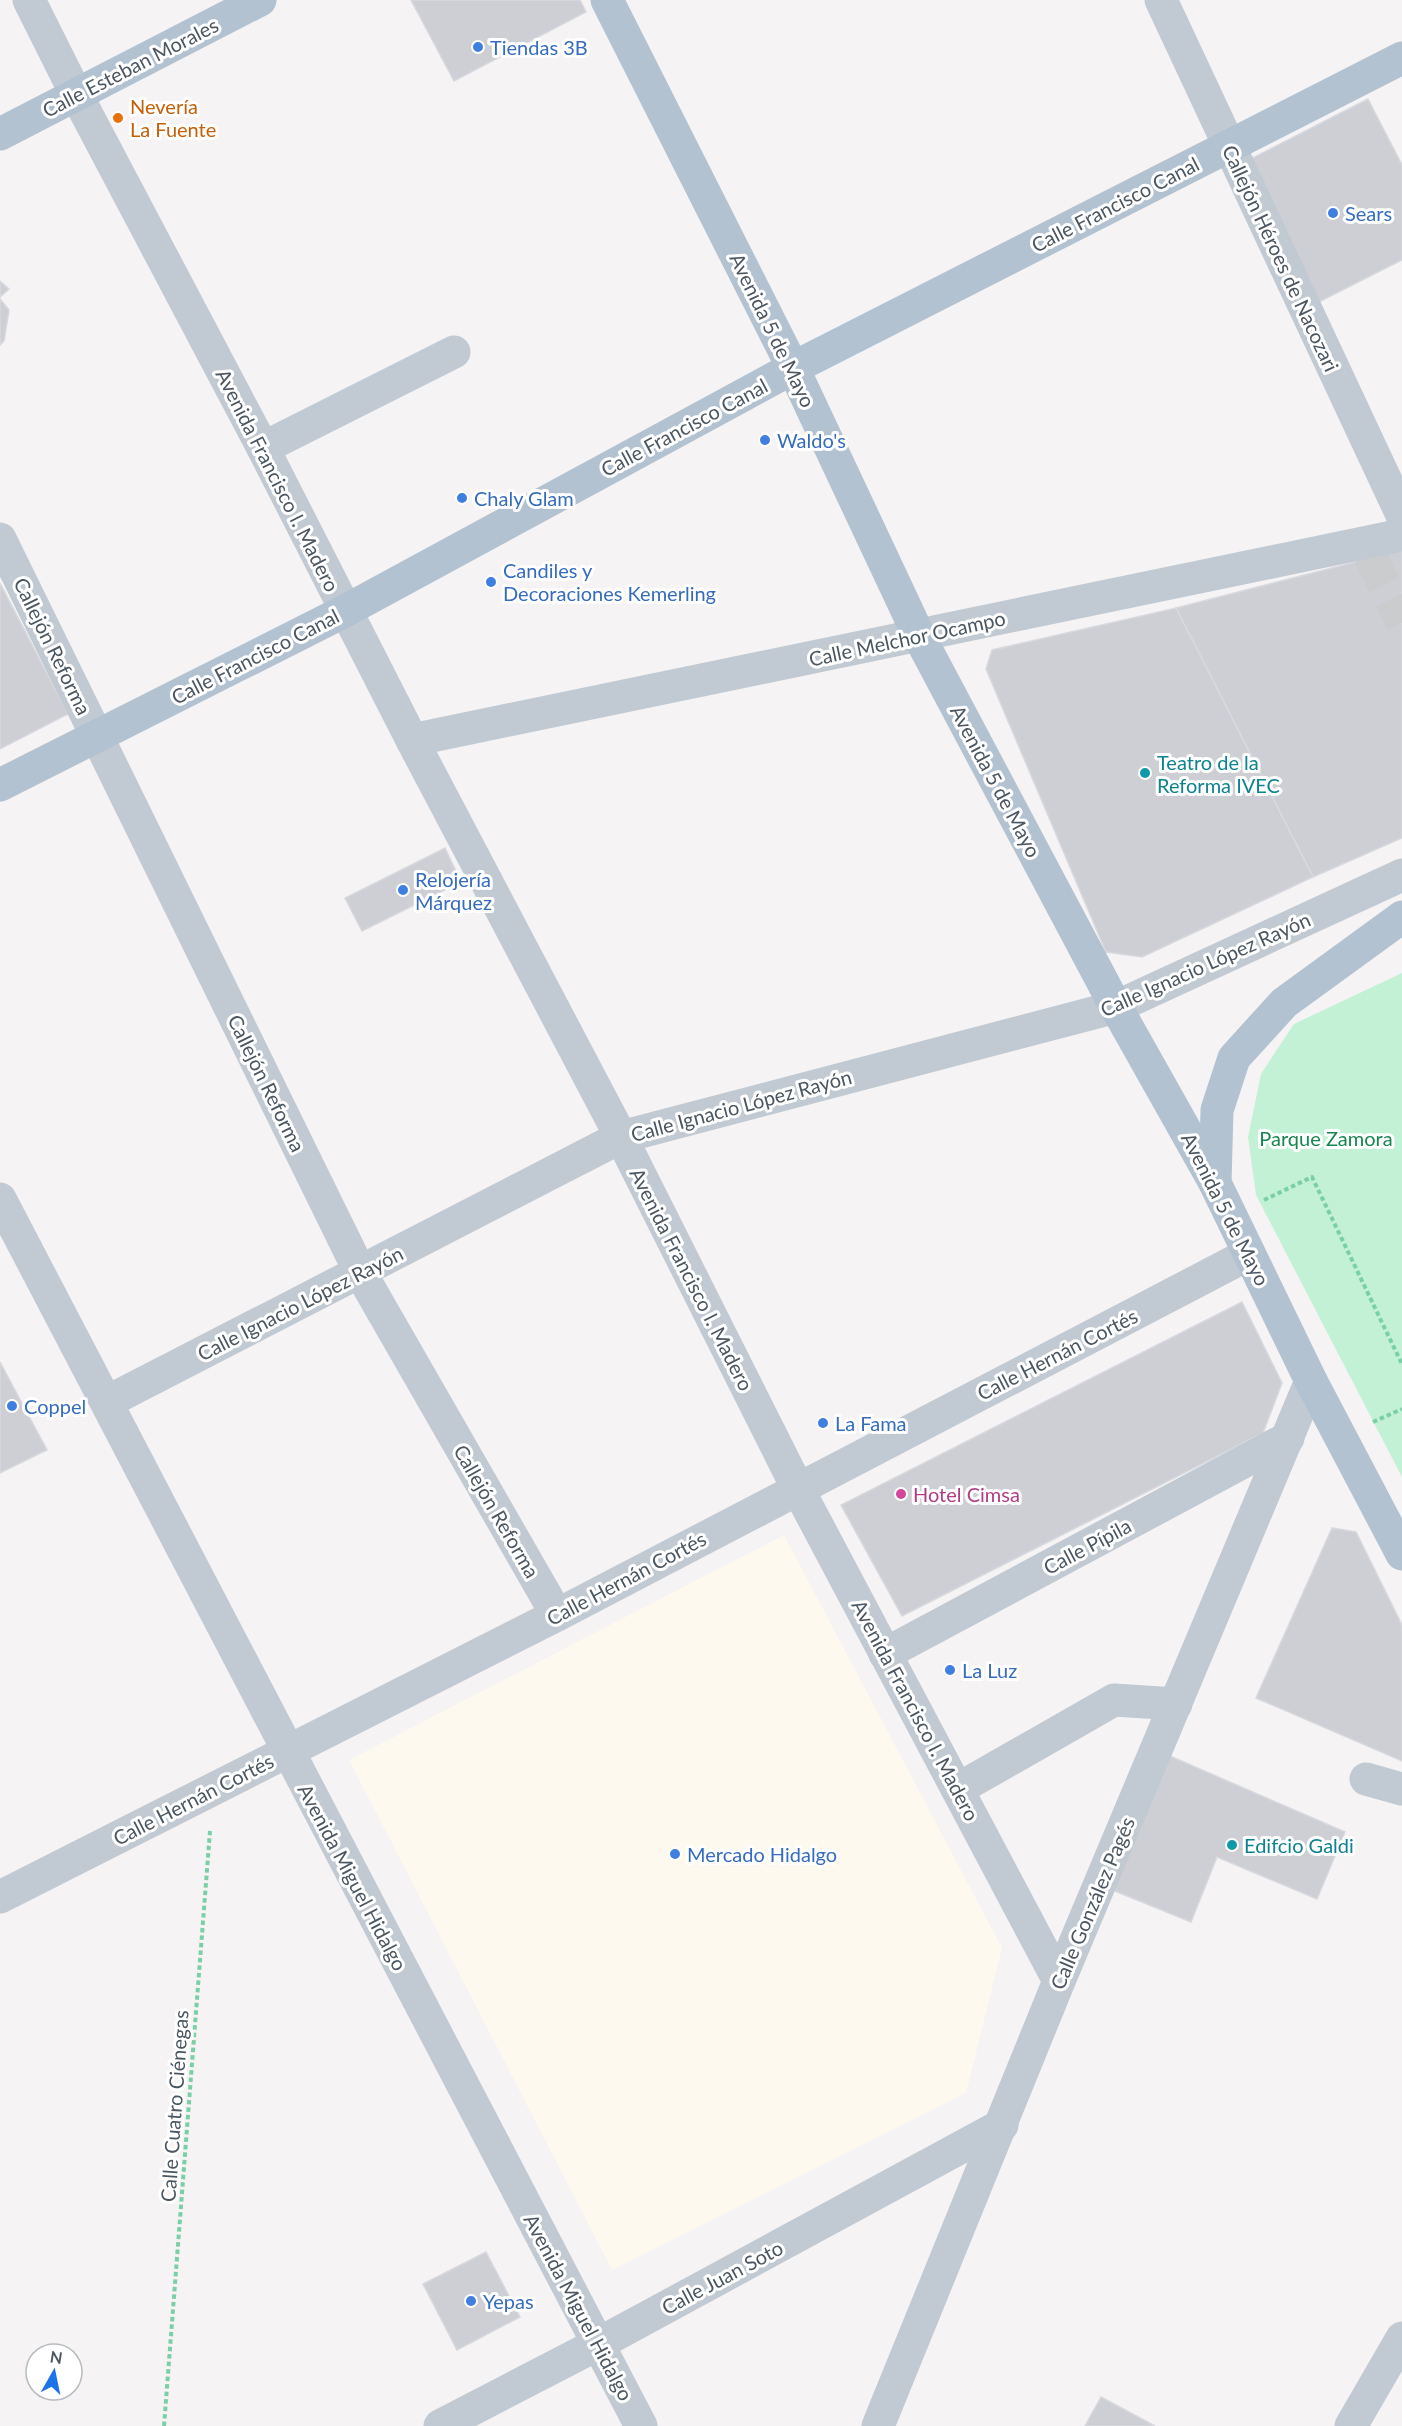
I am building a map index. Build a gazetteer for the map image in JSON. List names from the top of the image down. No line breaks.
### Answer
{"streets":{"main road":["Calle Esteban Morales","Calle Francisco Canal","Avenida 5 de Mayo"],"street":["Callejón Héroes de Nacozari","Avenida Francisco I. Madero","Calle Melchor Ocampo","Callejón Reforma","Calle Ignacio López Rayón","Calle Hernán Cortés","Calle Pípila","Avenida Miguel Hidalgo","Calle González Pagés","Calle Juan Soto"],"path":["Calle Cuatro Ciénegas"]},"crossings":[["Calle Esteban Morales","Avenida Francisco I. Madero"],["Calle Francisco Canal","Callejón Héroes de Nacozari"],["Calle Francisco Canal","Avenida 5 de Mayo"],["Calle Francisco Canal","Avenida Francisco I. Madero"],["Calle Francisco Canal","Callejón Reforma"],["Avenida 5 de Mayo","Calle Melchor Ocampo"],["Avenida 5 de Mayo","Calle Ignacio López Rayón"],["Avenida 5 de Mayo","Calle Hernán Cortés"],["Avenida 5 de Mayo","Calle González Pagés"],["Avenida Francisco I. Madero","Calle Melchor Ocampo"],["Avenida Francisco I. Madero","Calle Ignacio López Rayón"],["Avenida Francisco I. Madero","Calle Hernán Cortés"],["Avenida Francisco I. Madero","Calle Pípila"],["Avenida Francisco I. Madero","Calle González Pagés"],["Callejón Reforma","Calle Ignacio López Rayón"],["Callejón Reforma","Calle Hernán Cortés"],["Calle Ignacio López Rayón","Avenida Miguel Hidalgo"],["Calle Hernán Cortés","Avenida Miguel Hidalgo"],["Calle Hernán Cortés","Calle Cuatro Ciénegas"],["Calle Pípila","Calle González Pagés"],["Avenida Miguel Hidalgo","Calle Juan Soto"],["Calle González Pagés","Calle Juan Soto"]],"parks":["Parque Zamora"],"places":["Tiendas 3B","Nevería La Fuente","Sears","Waldo's","Chaly Glam","Candiles y Decoraciones Kemerling","Teatro de la Reforma IVEC","Relojería Márquez","Coppel","La Fama","Hotel Cimsa","La Luz","Edifcio Galdi","Mercado Hidalgo","Yepas"],"north":"top"}
